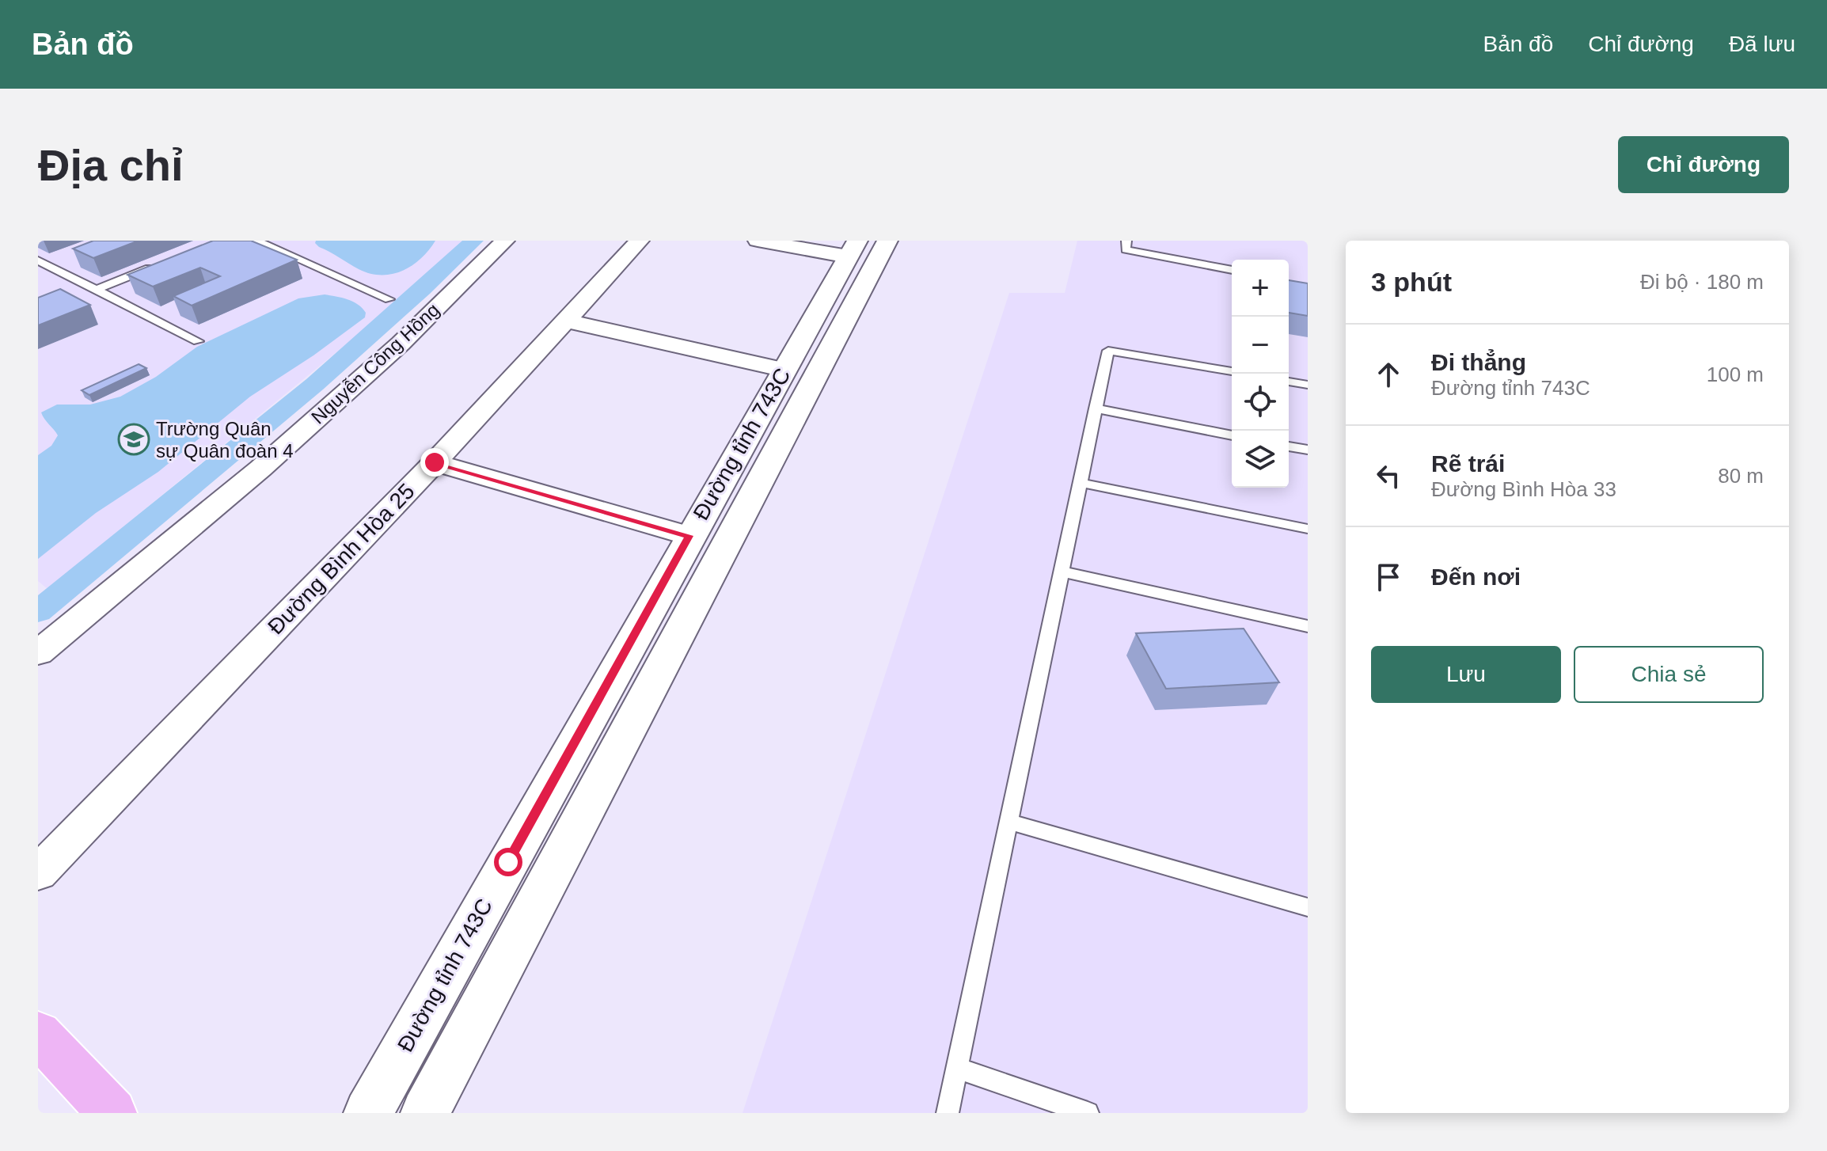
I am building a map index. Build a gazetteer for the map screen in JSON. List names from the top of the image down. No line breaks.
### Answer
{"streets":{"main road":["Đường tỉnh 743C"],"street":["Nguyễn Công Hồng","Đường Bình Hòa 25"]},"places":{"school or university":["Trường Quân sự Quân đoàn 4"]},"page":{"header":"Bản đồ","nav":["Bản đồ","Chỉ đường","Đã lưu"],"buttons":["Chỉ đường",["Lưu","Chia sẻ"]],"title":"Địa chỉ","heading":["3 phút","Đi bộ · 180 m"],"map_buttons":["+","−"],"list":[["Đi thẳng","Đường tỉnh 743C","100 m"],["Rẽ trái","Đường Bình Hòa 33","80 m"],"Đến nơi"]}}
